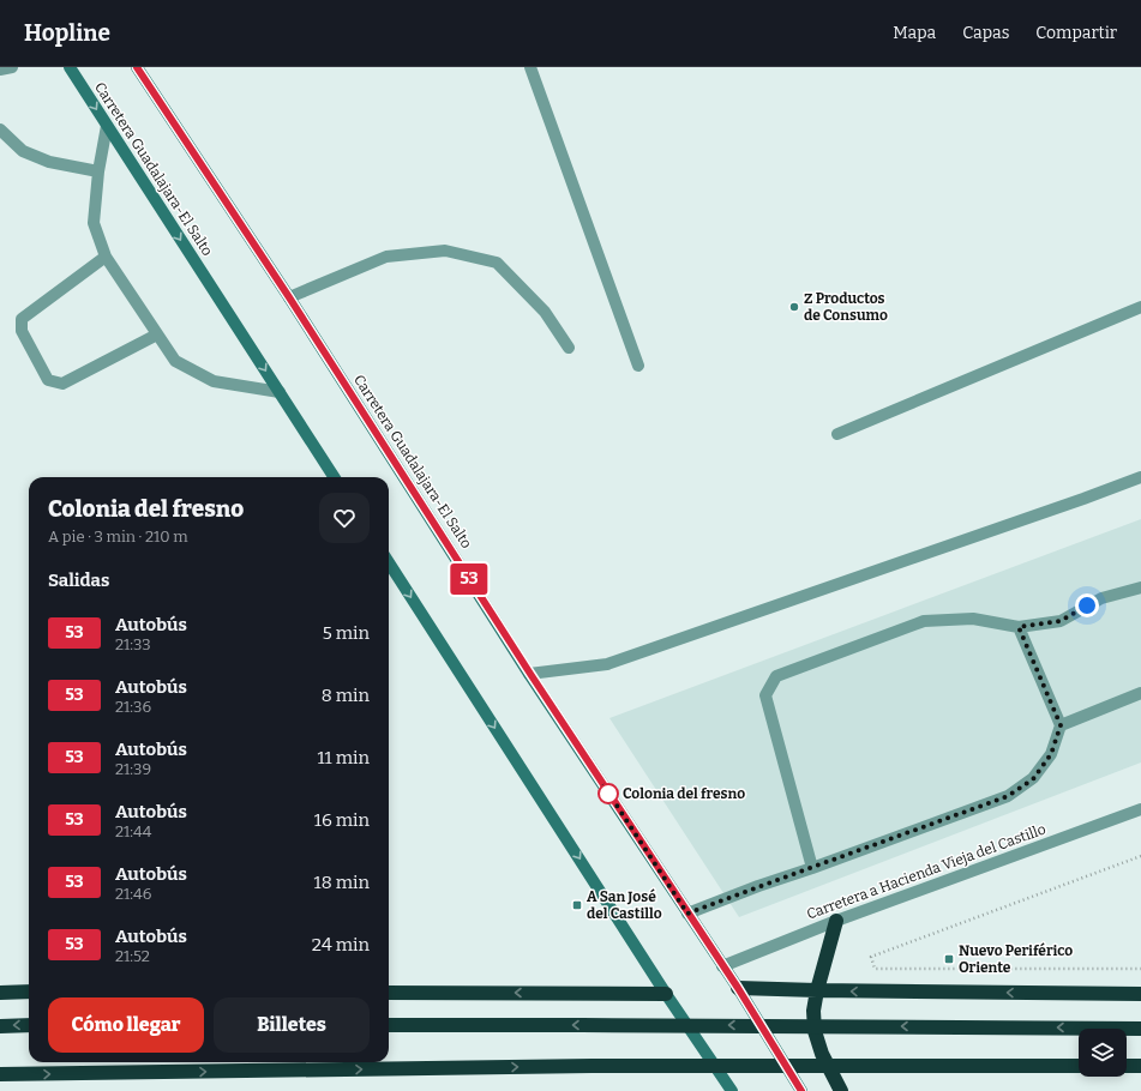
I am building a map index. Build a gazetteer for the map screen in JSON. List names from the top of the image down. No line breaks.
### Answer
{"streets":{"main road":["Carretera Guadalajara-El Salto"],"street":["Carretera a Hacienda Vieja del Castillo"]},"crossings":[["Carretera Guadalajara-El Salto","Carretera a Hacienda Vieja del Castillo"]],"places":{"other":["Z Productos de Consumo","Colonia del fresno"],"transit":["A San José del Castillo","Nuevo Periférico Oriente"]},"lines":["bus line 53"],"page":{"header":"Hopline","nav":["Mapa","Capas","Compartir"],"on_map":"53","heading":[["Colonia del fresno","A pie · 3 min · 210 m"],"Salidas"],"list":[{"mark":"53","name":"Autobús","note":"21:33","value":"5 min"},{"mark":"53","name":"Autobús","note":"21:36","value":"8 min"},{"mark":"53","name":"Autobús","note":"21:39","value":"11 min"},{"mark":"53","name":"Autobús","note":"21:44","value":"16 min"},{"mark":"53","name":"Autobús","note":"21:46","value":"18 min"},{"mark":"53","name":"Autobús","note":"21:52","value":"24 min"}],"buttons":["Cómo llegar","Billetes"]}}
